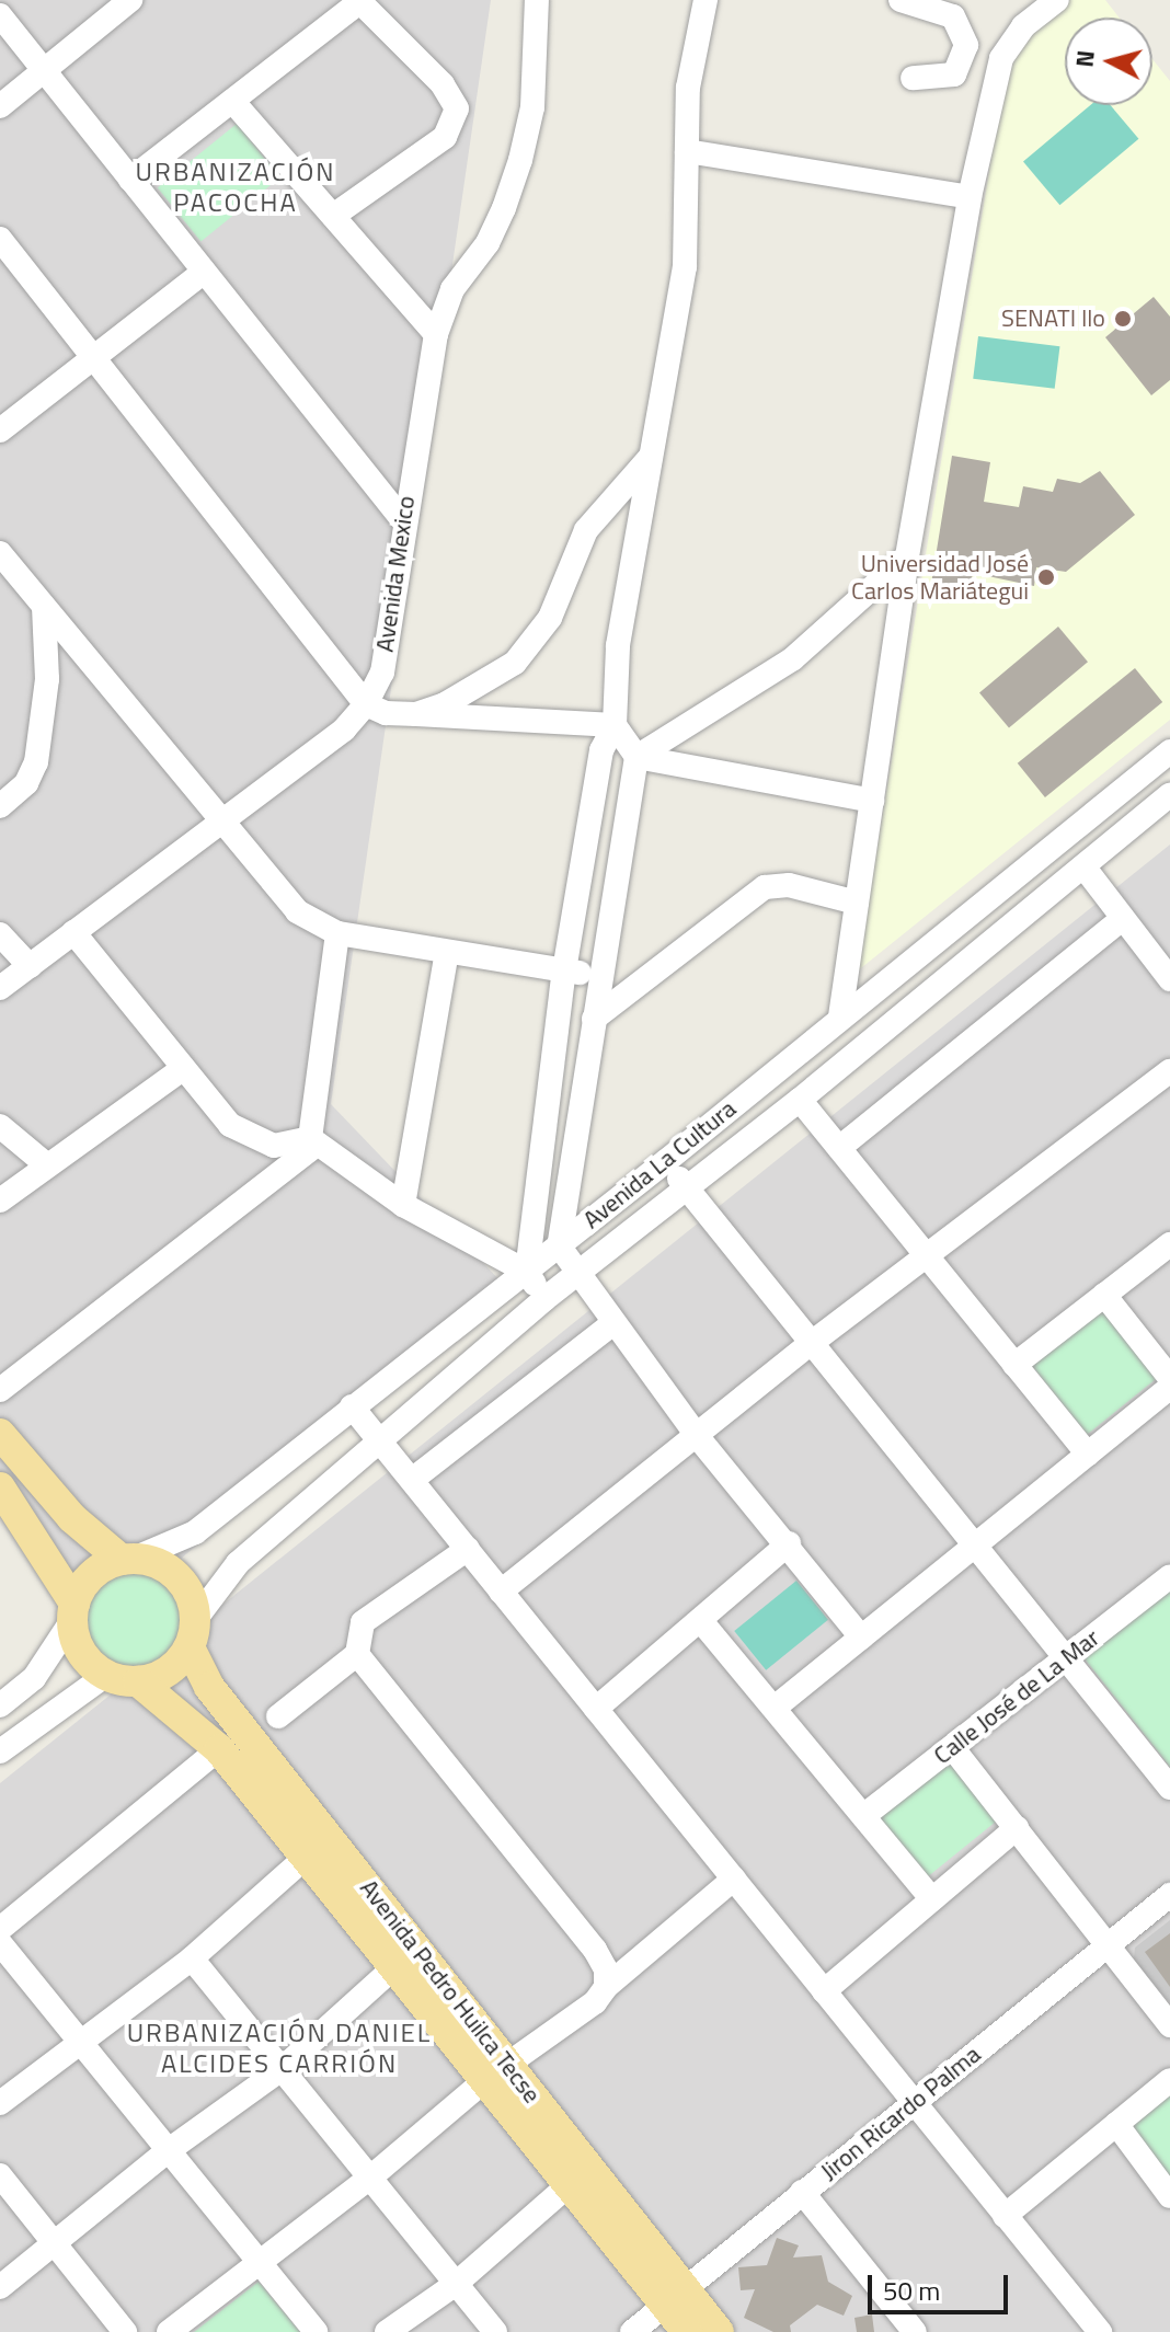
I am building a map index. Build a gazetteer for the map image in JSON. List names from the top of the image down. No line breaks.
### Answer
{"streets":{"main road":["Avenida Pedro Huilca Tecse"],"street":["Avenida Mexico","Avenida La Cultura","Calle José de La Mar","Jiron Ricardo Palma"]},"crossings":[["Avenida La Cultura","Avenida Pedro Huilca Tecse"],["Avenida Pedro Huilca Tecse","Jiron Ricardo Palma"]],"districts":["URBANIZACIÓN PACOCHA","URBANIZACIÓN DANIEL ALCIDES CARRIÓN"],"places":["SENATI Ilo","Universidad José Carlos Mariátegui"],"scale_bar":"50 m","north":"left"}
